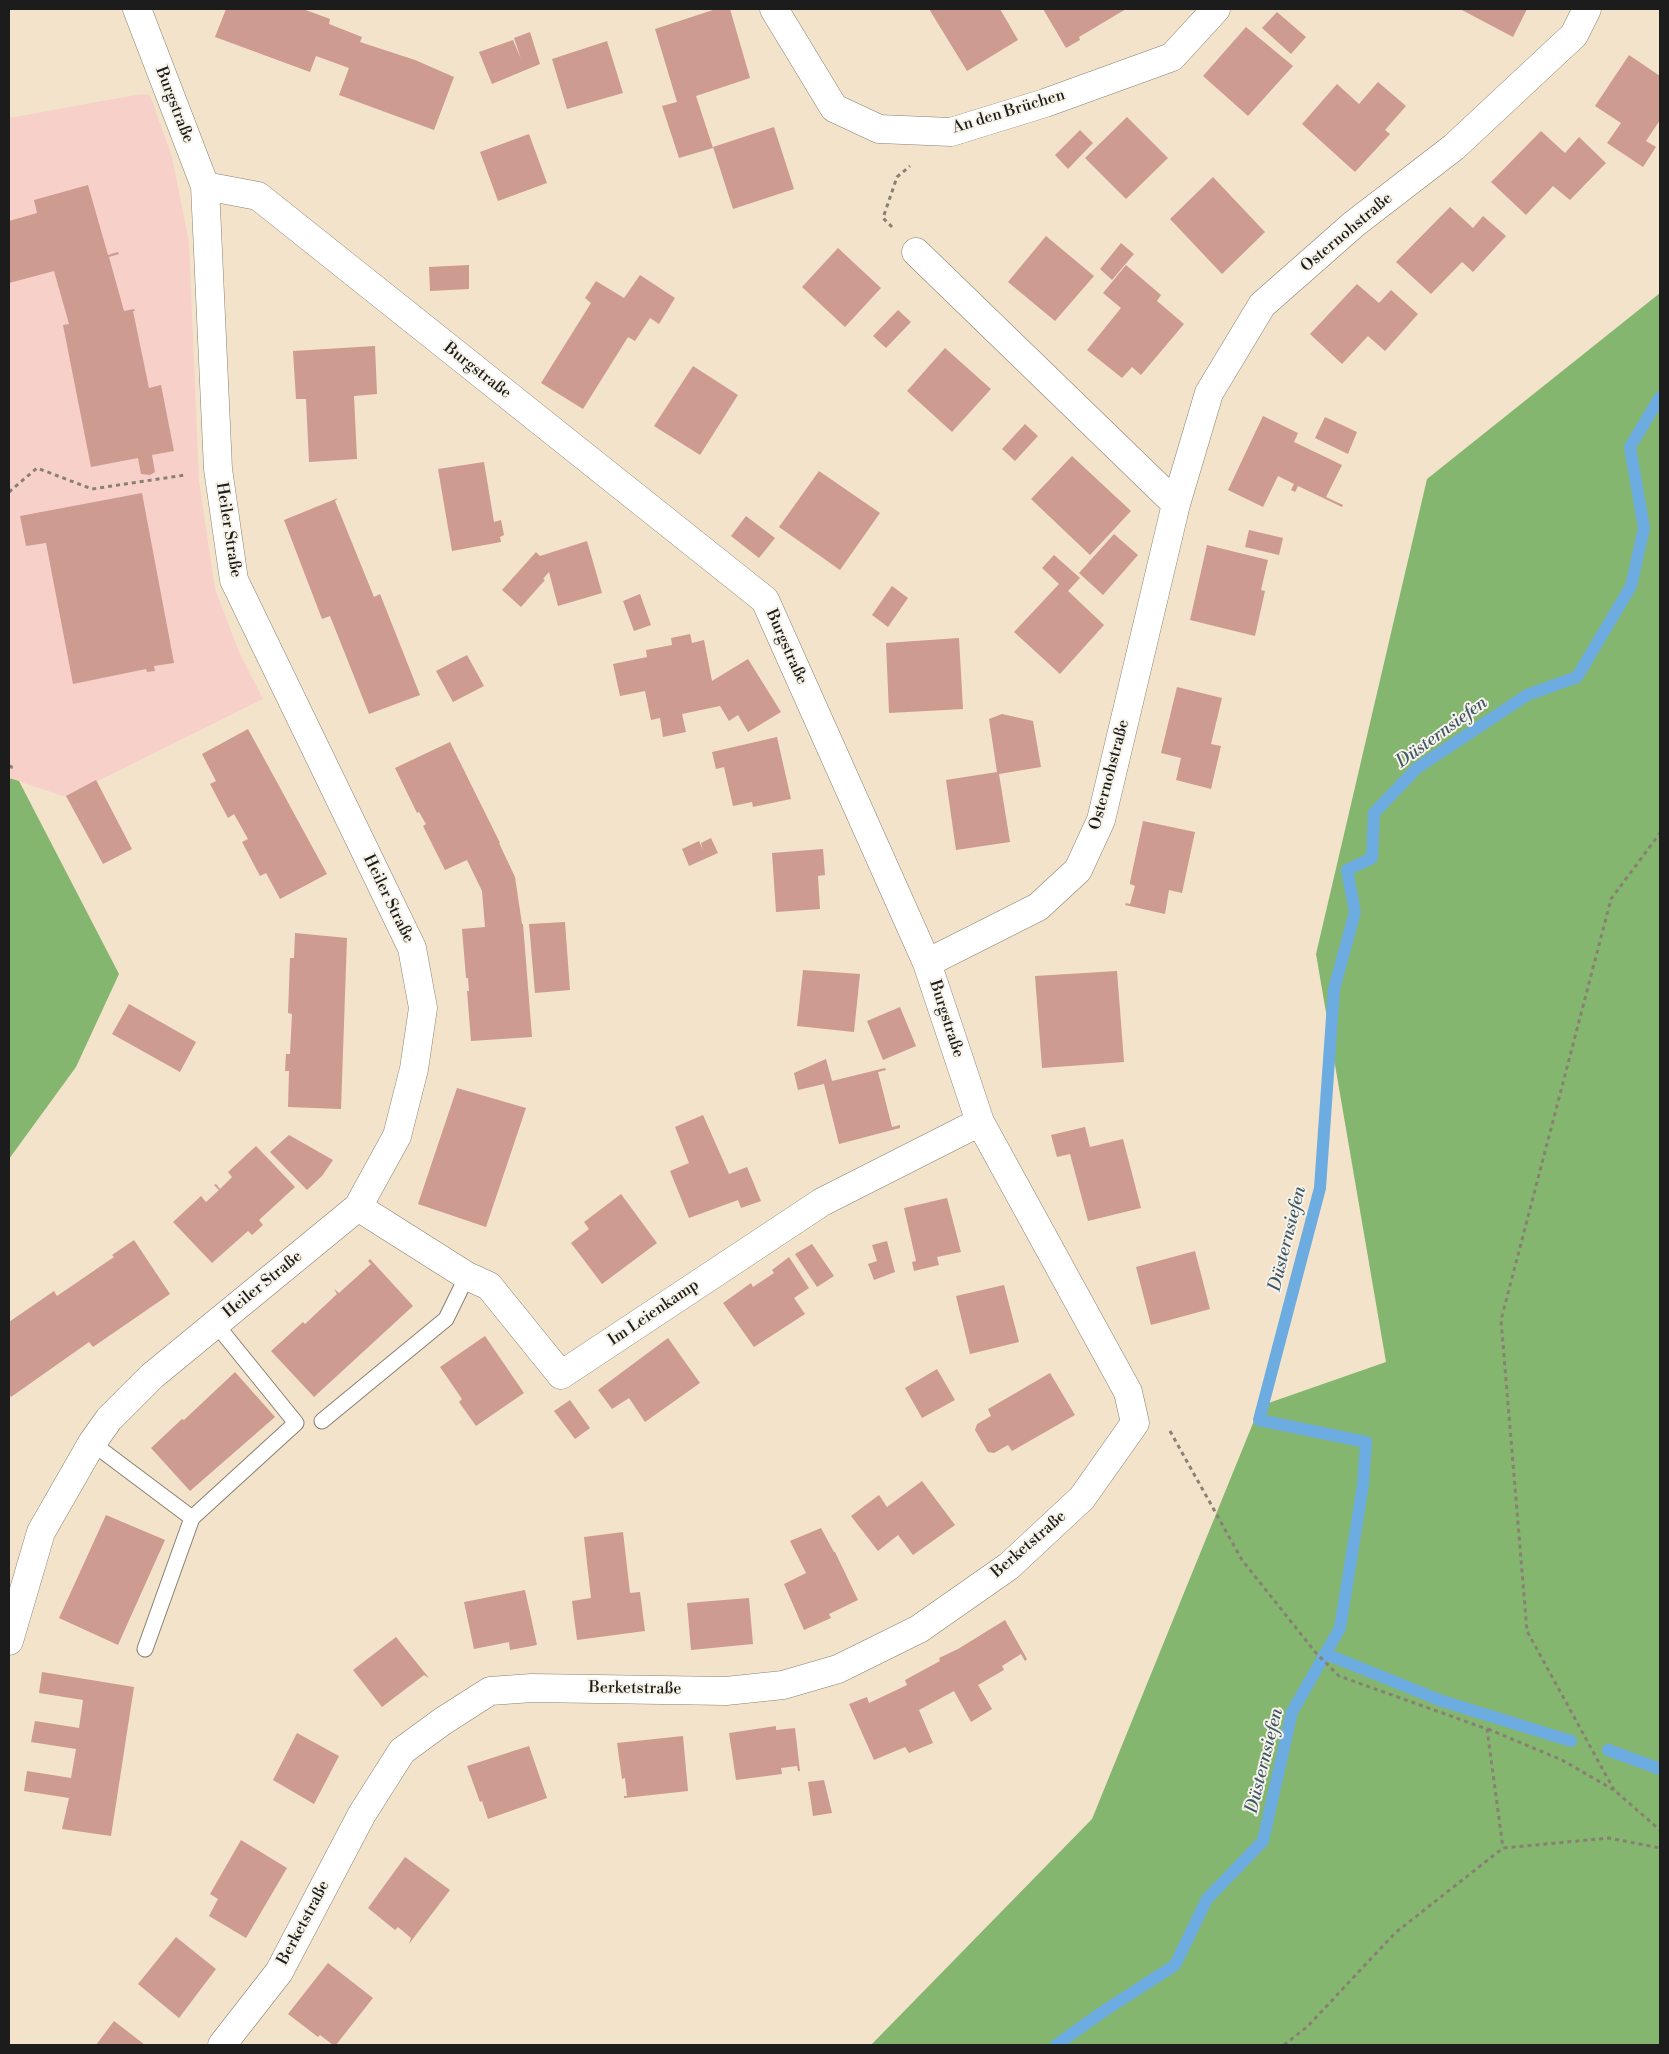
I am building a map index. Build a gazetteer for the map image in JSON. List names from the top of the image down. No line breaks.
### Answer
{"streets":{"street":["Burgstraße","An den Brüchen","Osternohstraße","Heiler Straße","Im Leienkamp","Berketstraße"]},"crossings":[["Burgstraße","Osternohstraße"],["Burgstraße","Heiler Straße"],["Burgstraße","Im Leienkamp"],["Burgstraße","Berketstraße"],["Heiler Straße","Im Leienkamp"]],"water":["Düsternsiefen"]}
